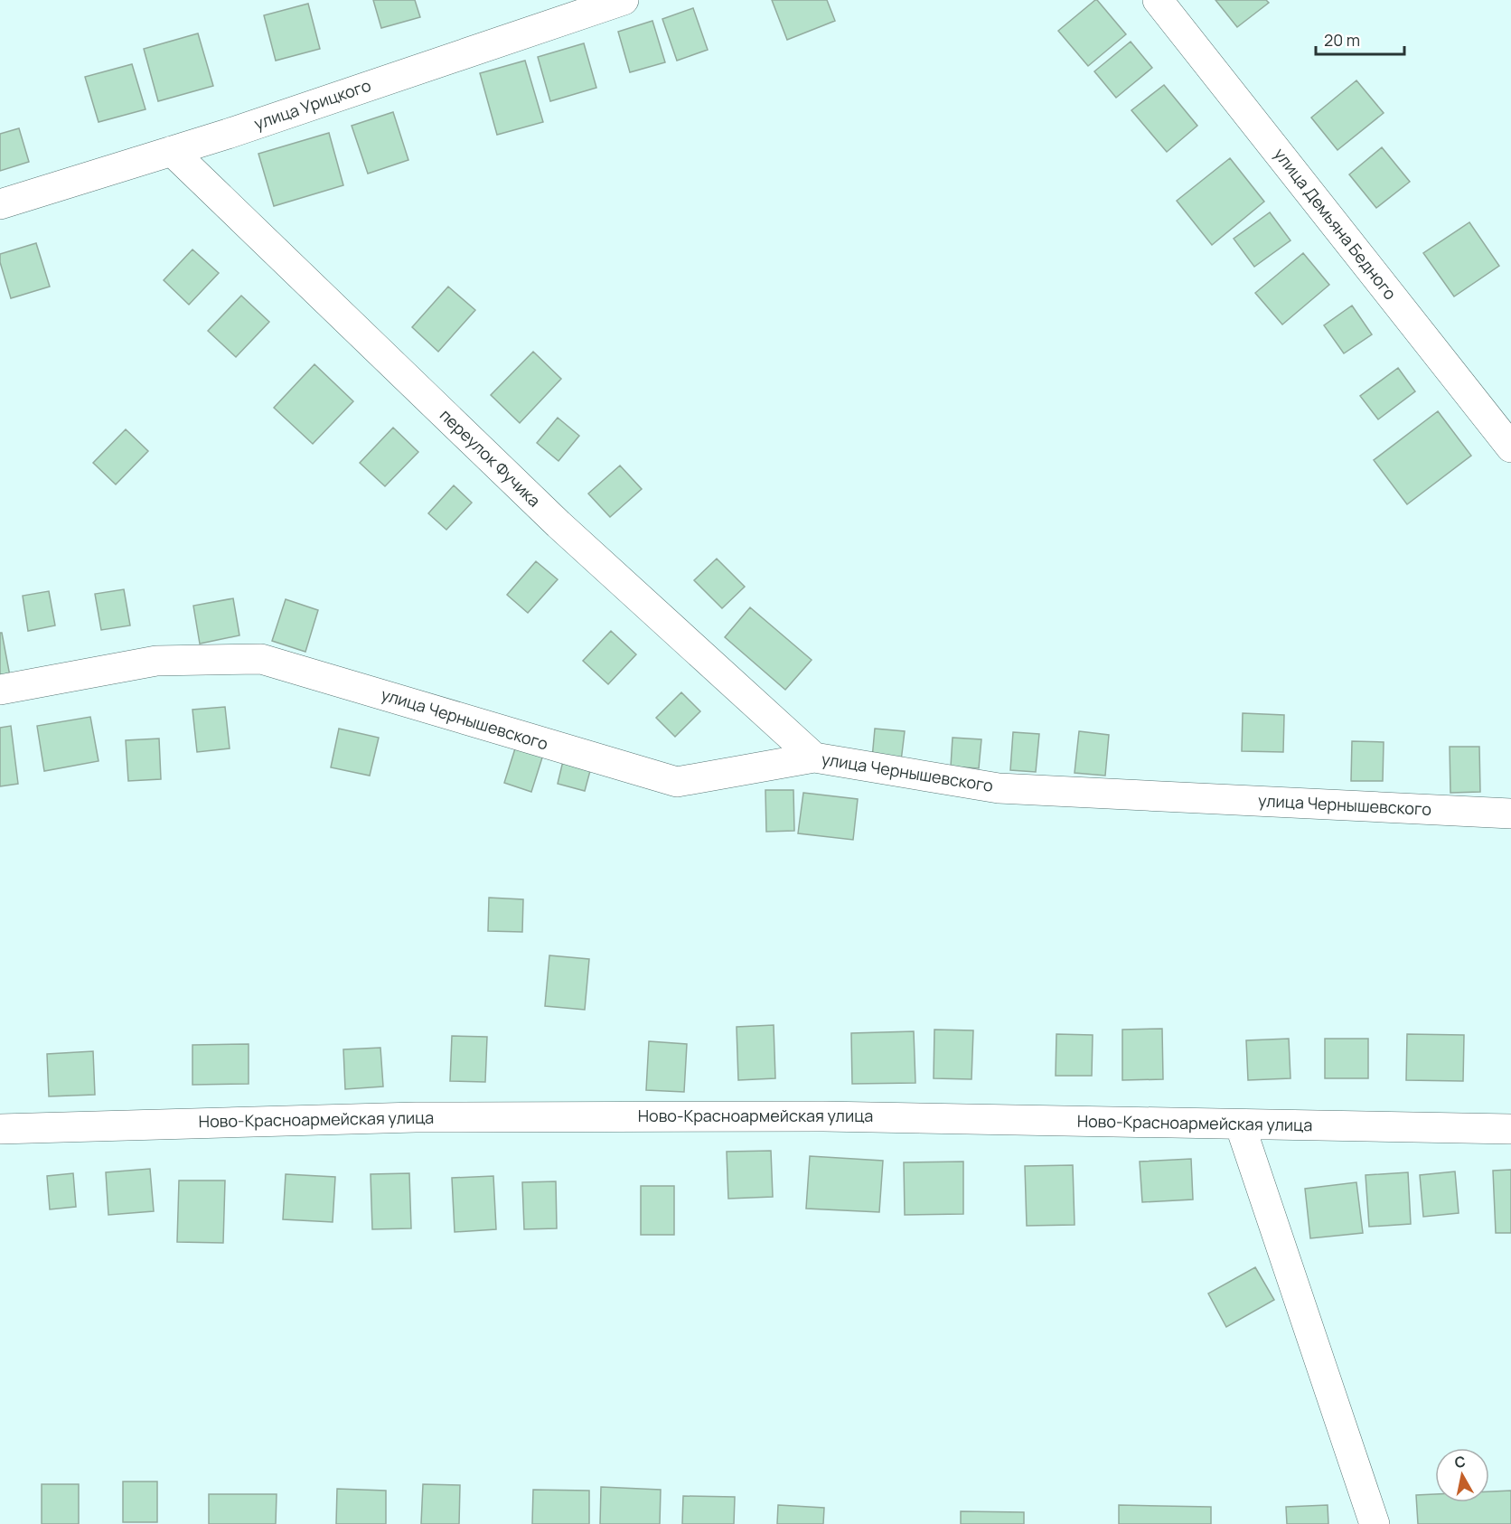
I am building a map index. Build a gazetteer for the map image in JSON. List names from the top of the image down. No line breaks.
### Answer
{"streets":{"street":["улица Урицкого","улица Демьяна Бедного","переулок Фучика","улица Чернышевского","Ново-Красноармейская улица"]},"crossings":[["улица Урицкого","переулок Фучика"],["переулок Фучика","улица Чернышевского"]],"scale_bar":"20 m","north":"top"}
